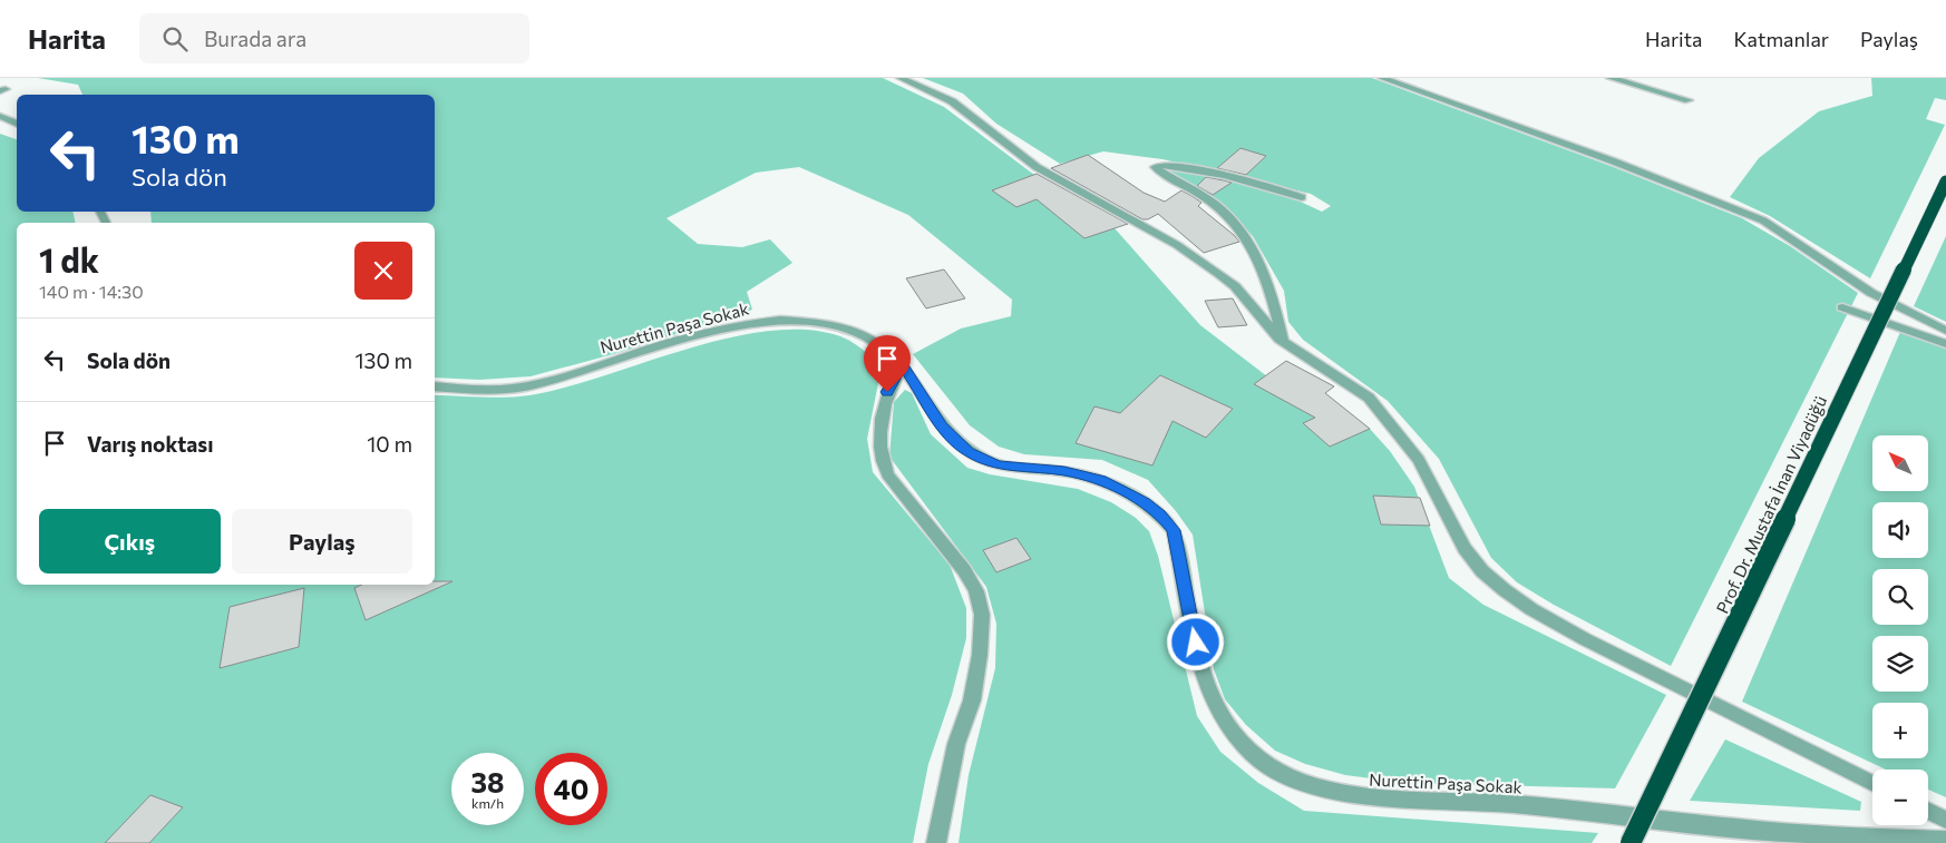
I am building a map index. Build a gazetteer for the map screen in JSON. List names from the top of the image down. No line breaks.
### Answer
{"streets":{"highway":["Prof. Dr. Mustafa İnan Viyadüğü"],"street":["Nurettin Paşa Sokak"]},"north":"top left","page":{"header":"Harita","search":"Burada ara","nav":["Harita","Katmanlar","Paylaş"],"turn":["130 m","Sola dön"],"heading":["1 dk","140 m · 14:30"],"list":[{"name":"Sola dön","value":"130 m"},{"name":"Varış noktası","value":"10 m"}],"map_buttons":["+","−"],"buttons":["Çıkış","Paylaş"],"speed":"38 km/h","limit":"40"}}
